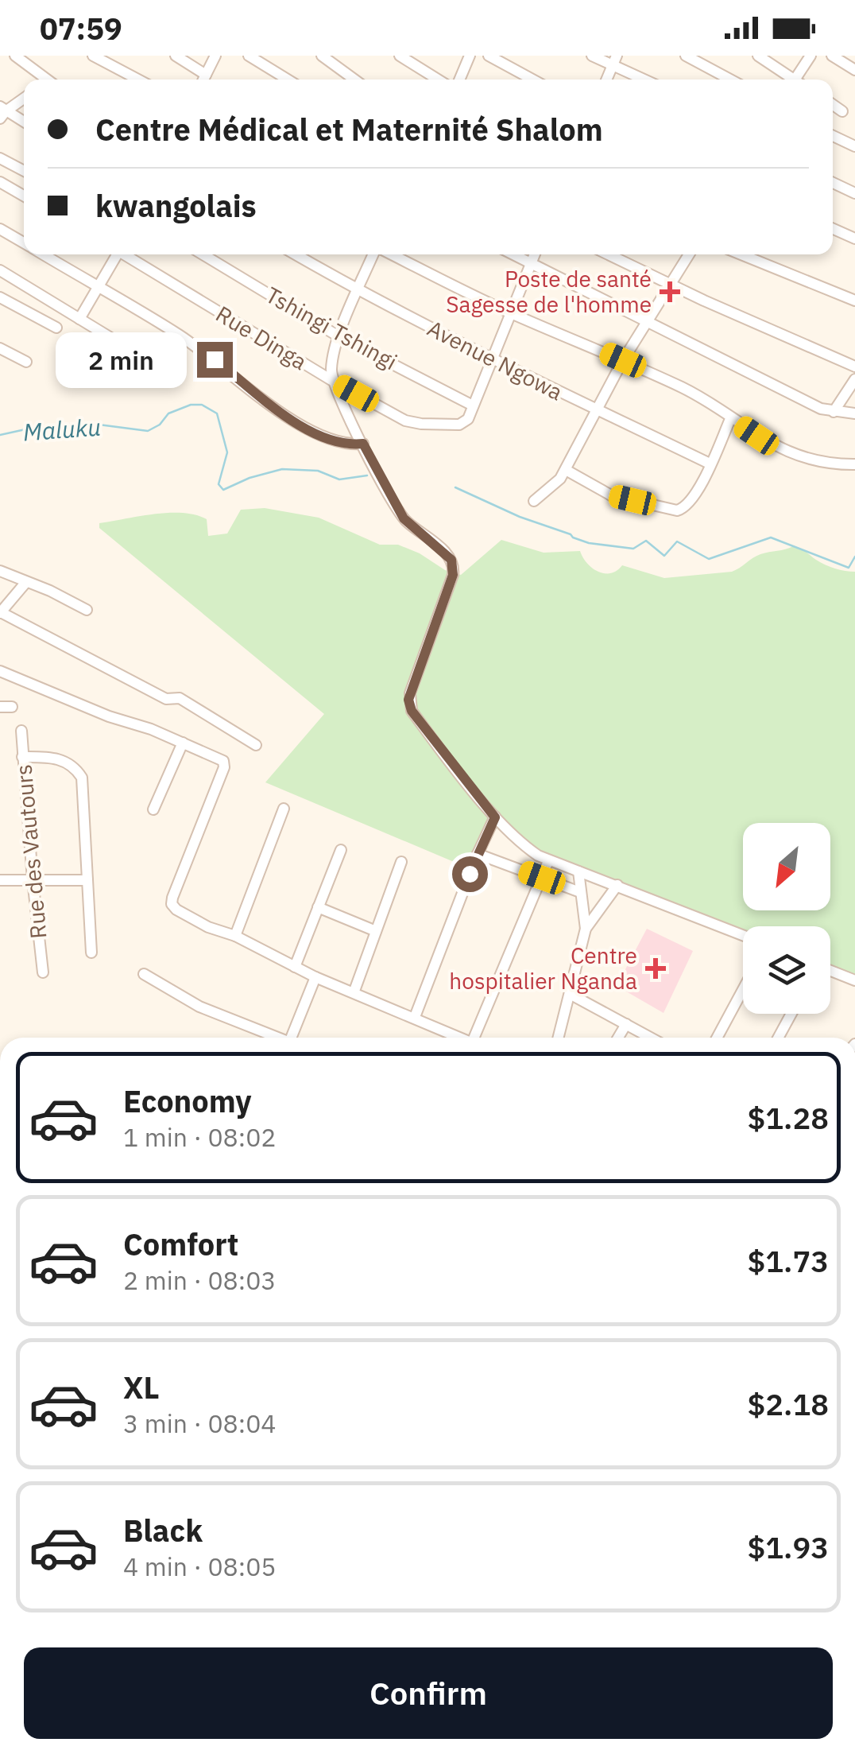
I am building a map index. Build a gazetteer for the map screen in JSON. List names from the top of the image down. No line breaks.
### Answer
{"streets":{"street":["Tshingi Tshingi","Rue Dinga","Avenue Ngowa","Rue des Vautours"]},"crossings":[["Tshingi Tshingi","Rue Dinga"]],"water":["Maluku"],"places":{"health":["Poste de santé Sagesse de l'homme","Centre hospitalier Nganda"]},"north":"bottom left","page":{"status":"07:59","banner":["Centre Médical et Maternité Shalom","kwangolais"],"bubble":"2 min","list":[{"name":"Economy","note":"1 min · 08:02","value":"$1.28"},{"name":"Comfort","note":"2 min · 08:03","value":"$1.73"},{"name":"XL","note":"3 min · 08:04","value":"$2.18"},{"name":"Black","note":"4 min · 08:05","value":"$1.93"}],"buttons":"Confirm"}}
